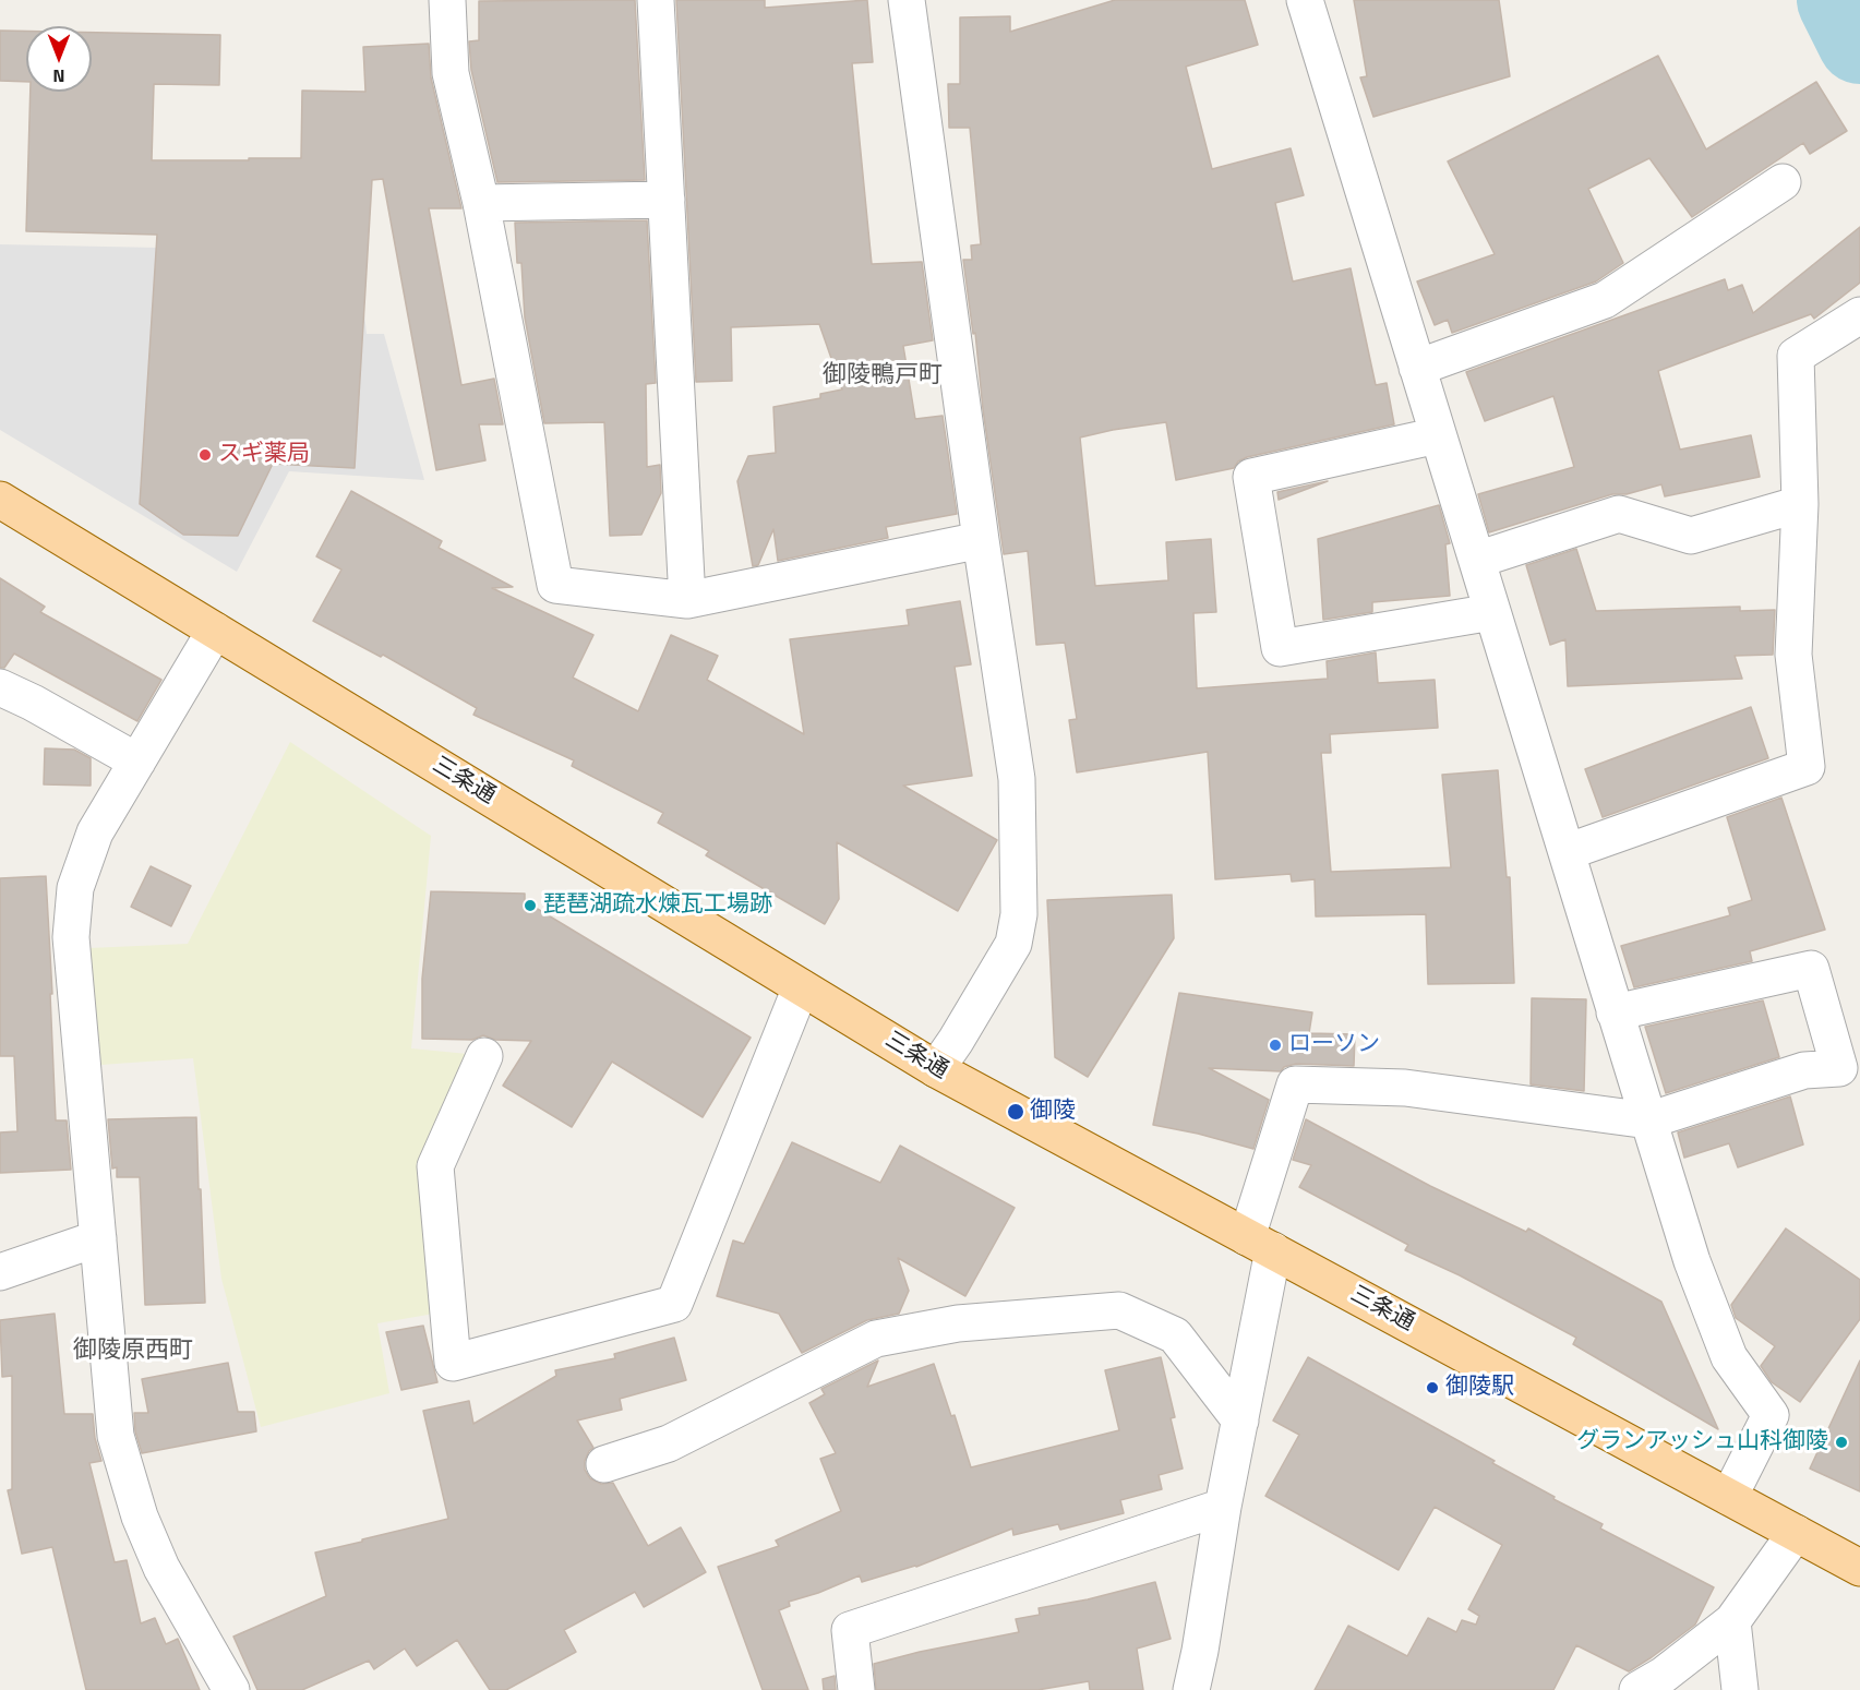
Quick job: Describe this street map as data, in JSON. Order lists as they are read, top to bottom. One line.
{"streets":{"main road":["三条通"]},"districts":["御陵鴨戸町","御陵原西町"],"places":["スギ薬局","琵琶湖疏水煉瓦工場跡","ローソン","御陵","御陵駅","グランアッシュ山科御陵"],"north":"bottom"}
